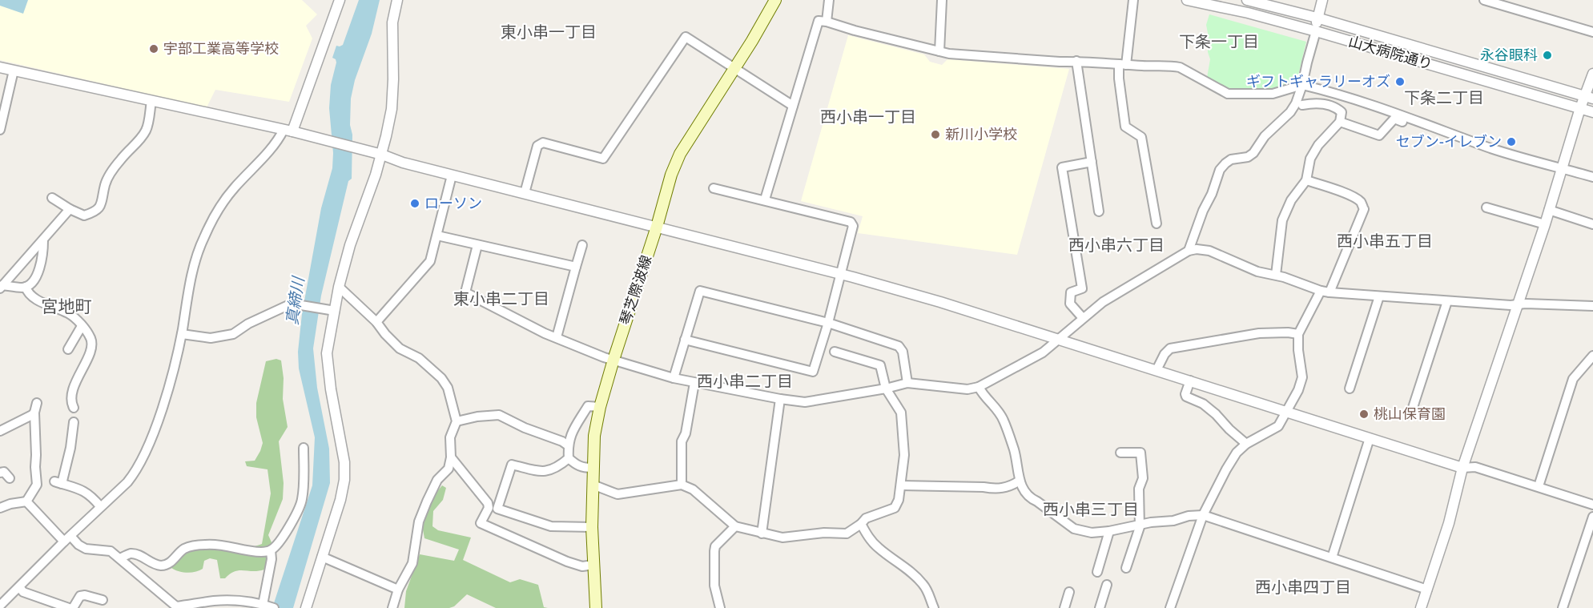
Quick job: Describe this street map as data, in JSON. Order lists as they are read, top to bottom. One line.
{"streets":{"main road":["琴芝際波線"],"street":["山大病院通り"]},"districts":["東小串一丁目","下条一丁目","下条二丁目","西小串一丁目","西小串五丁目","西小串六丁目","東小串二丁目","宮地町","西小串二丁目","西小串三丁目","西小串四丁目"],"water":["真締川"],"places":["宇部工業高等学校","永谷眼科","ギフトギャラリーオズ","新川小学校","セブン-イレブン","ローソン","桃山保育園"]}
